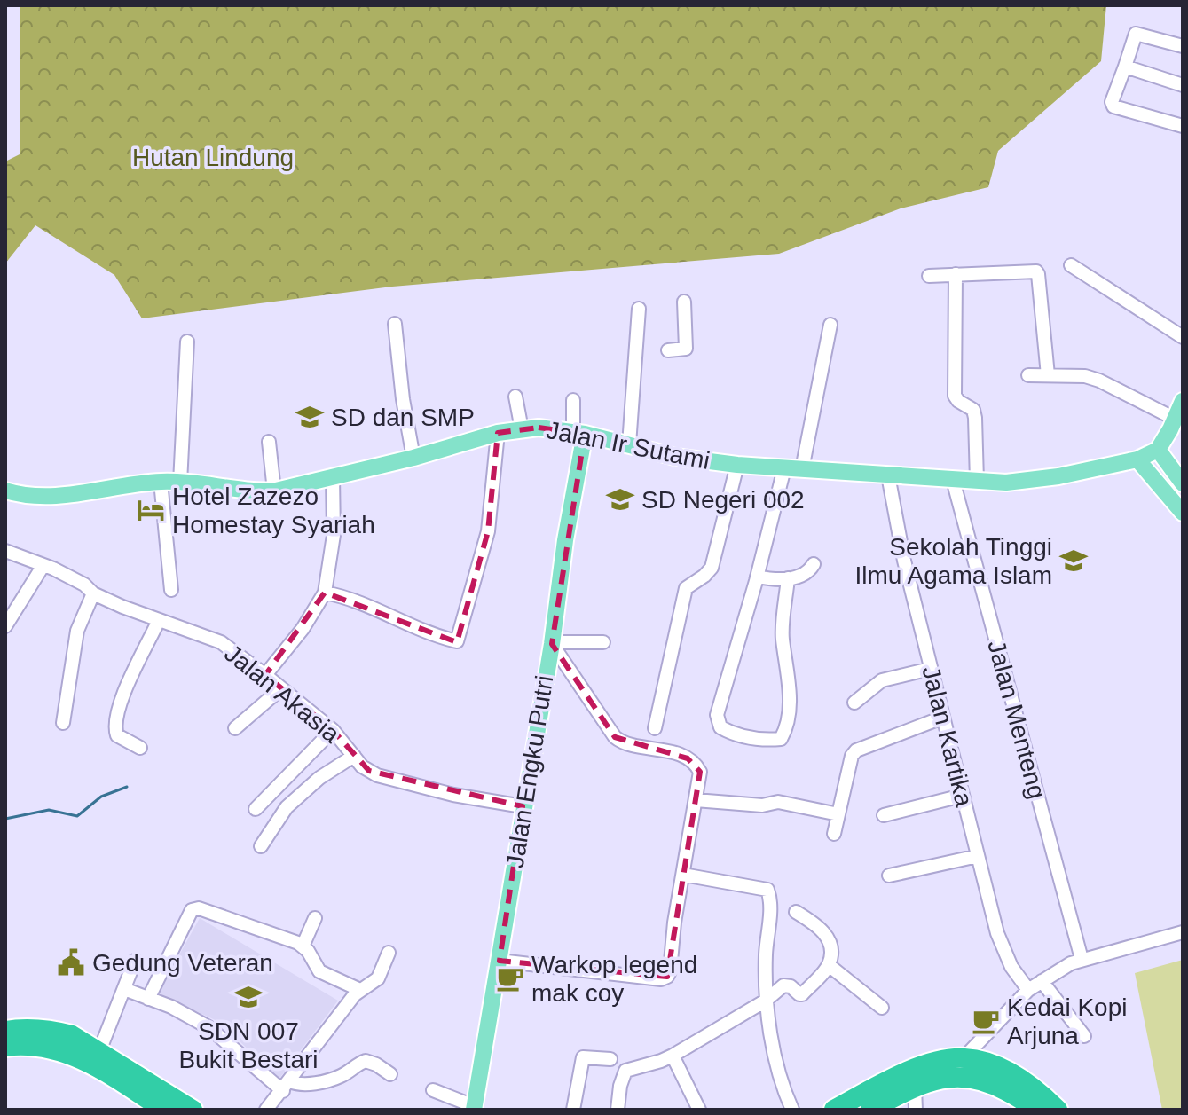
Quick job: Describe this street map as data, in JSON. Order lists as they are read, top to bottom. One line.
{"streets":{"main road":["Jalan Ir Sutami","Jalan Engku Putri"],"street":["Jalan Akasia","Jalan Menteng","Jalan Kartika"]},"crossings":[["Jalan Ir Sutami","Jalan Menteng"],["Jalan Ir Sutami","Jalan Kartika"],["Jalan Ir Sutami","Jalan Engku Putri"],["Jalan Akasia","Jalan Engku Putri"]],"parks":["Hutan Lindung"],"places":{"school or university":["SD dan SMP","SD Negeri 002","Sekolah Tinggi Ilmu Agama Islam","SDN 007 Bukit Bestari"],"hotel":["Hotel Zazezo Homestay Syariah"],"public building":["Gedung Veteran"],"cafe":["Warkop legend mak coy","Kedai Kopi Arjuna"]}}
